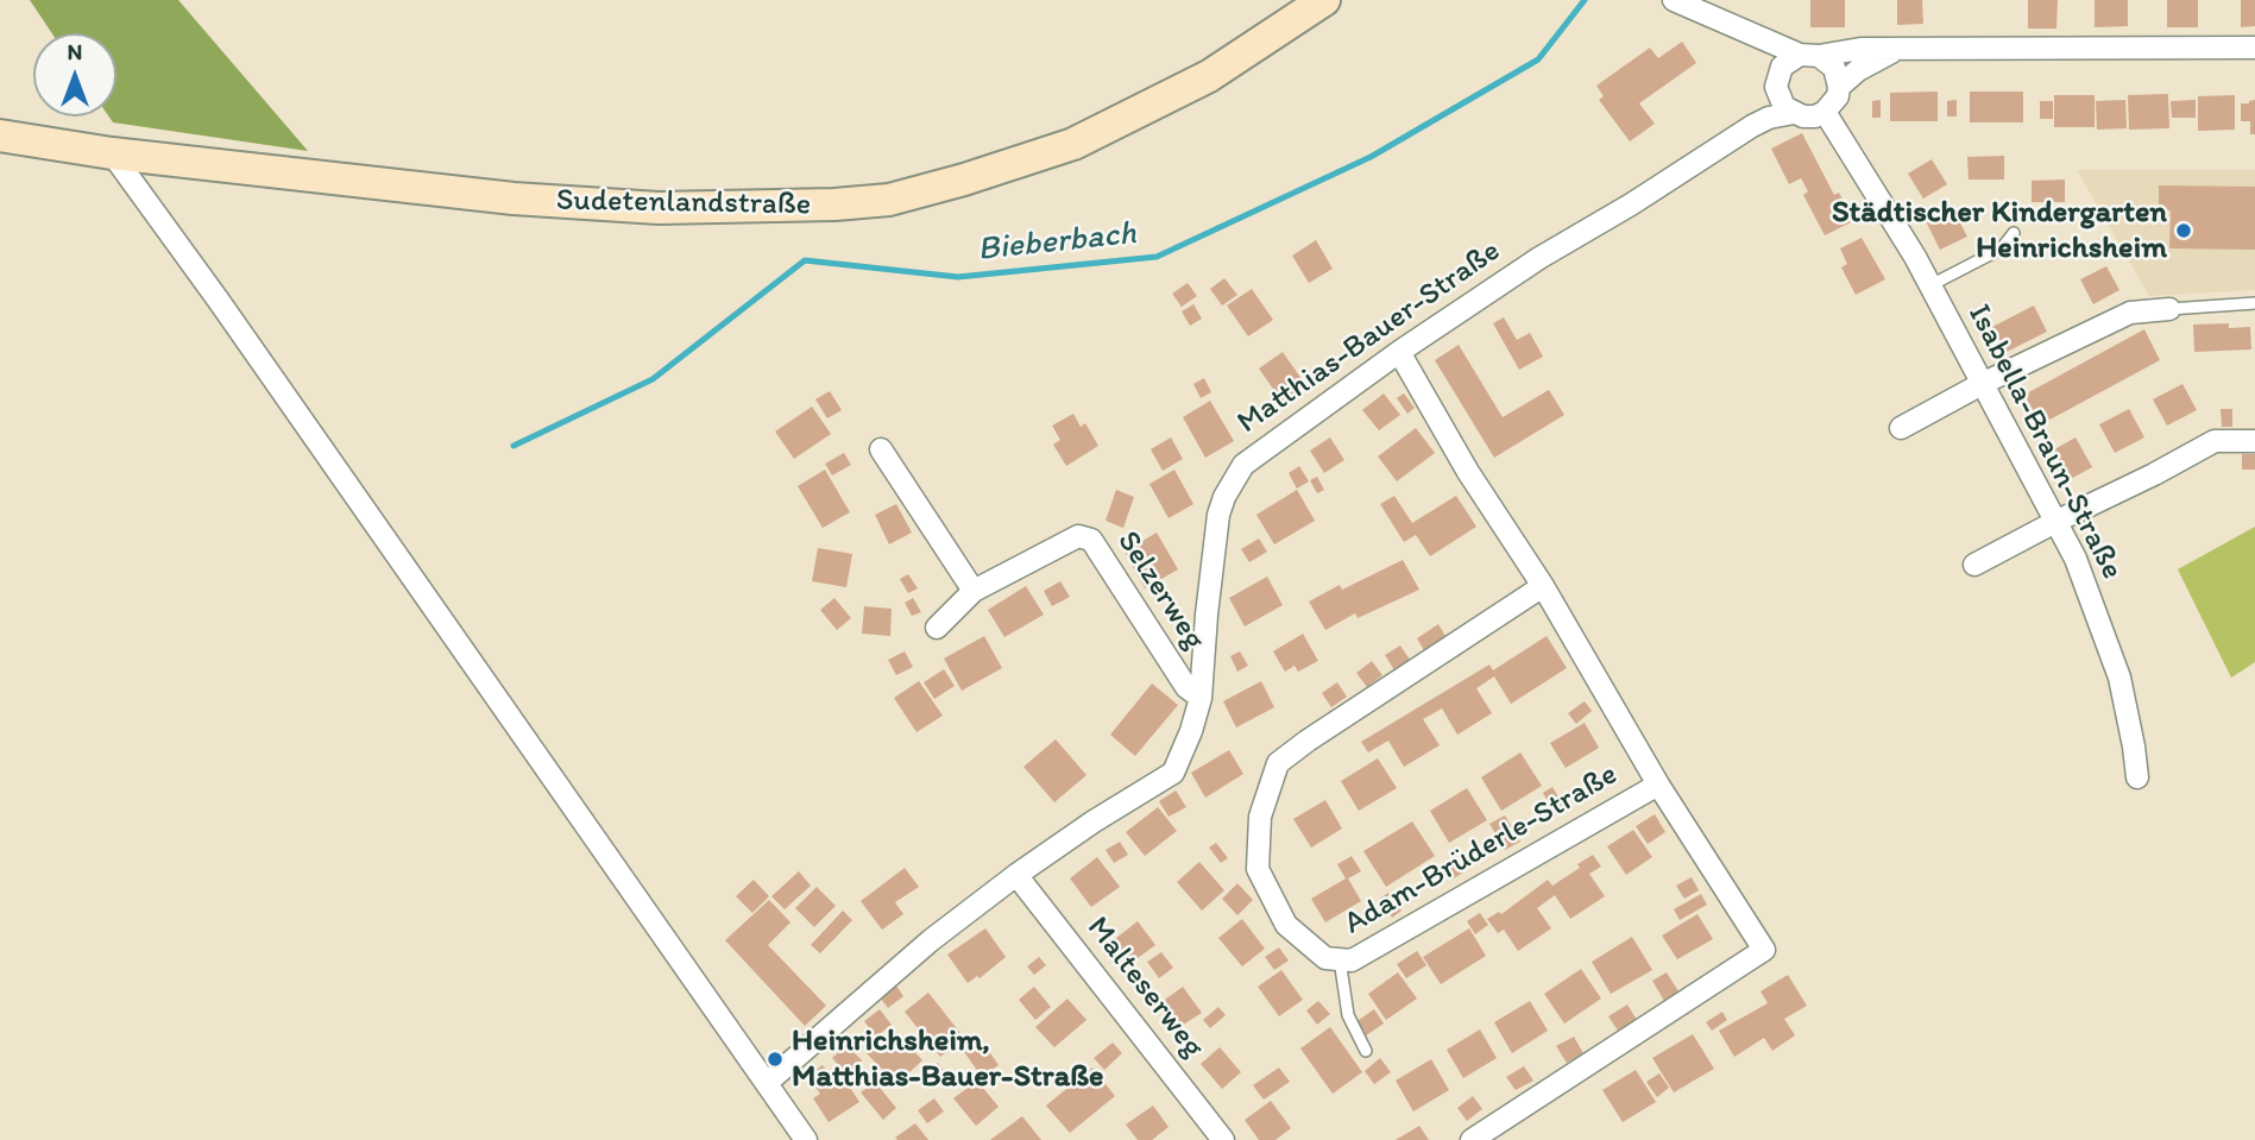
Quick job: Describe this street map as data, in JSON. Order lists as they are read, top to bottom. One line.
{"streets":{"street":["Sudetenlandstraße","Matthias-Bauer-Straße","Isabella-Braun-Straße","Selzerweg","Adam-Brüderle-Straße","Malteserweg"]},"crossings":[["Matthias-Bauer-Straße","Isabella-Braun-Straße"],["Matthias-Bauer-Straße","Selzerweg"],["Matthias-Bauer-Straße","Adam-Brüderle-Straße"],["Matthias-Bauer-Straße","Malteserweg"]],"water":["Bieberbach"],"places":["Städtischer Kindergarten Heinrichsheim","Heinrichsheim, Matthias-Bauer-Straße"],"north":"top"}
